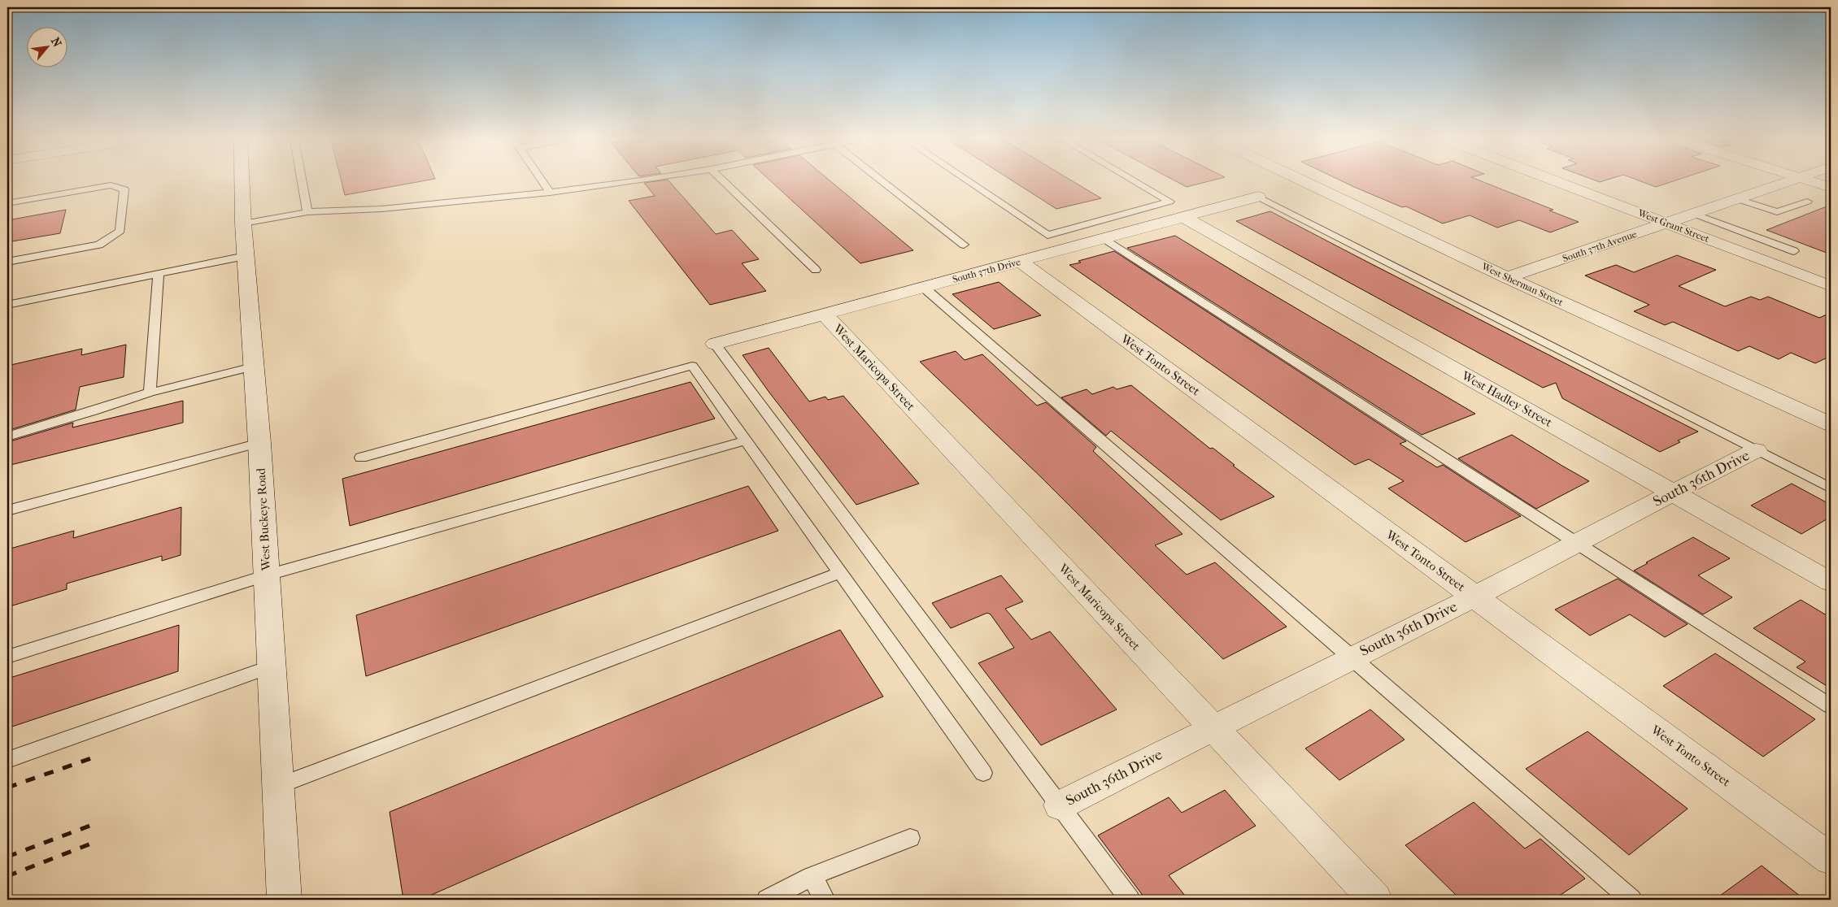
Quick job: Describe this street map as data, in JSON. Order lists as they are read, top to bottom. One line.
{"streets":{"street":["West Grant Street","South 37th Avenue","South 37th Drive","West Sherman Street","West Tonto Street","West Maricopa Street","West Hadley Street","South 36th Drive","West Buckeye Road"]},"crossings":[["West Grant Street","South 37th Avenue"],["South 37th Avenue","West Sherman Street"],["South 37th Drive","West Tonto Street"],["South 37th Drive","West Maricopa Street"],["South 37th Drive","West Hadley Street"],["West Tonto Street","South 36th Drive"],["West Maricopa Street","South 36th Drive"],["West Hadley Street","South 36th Drive"]],"north":"top right"}
